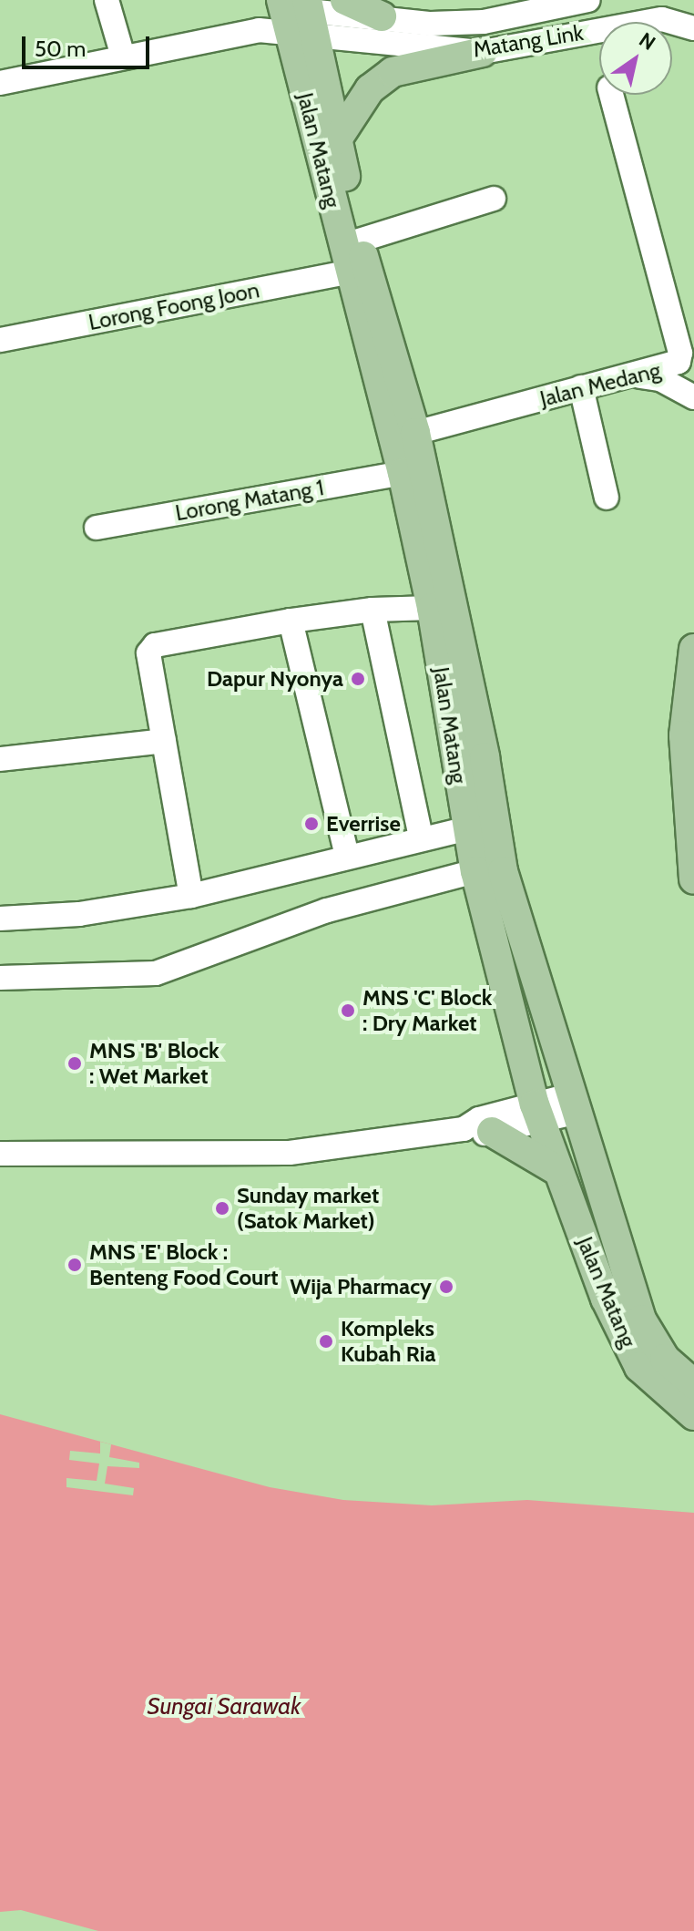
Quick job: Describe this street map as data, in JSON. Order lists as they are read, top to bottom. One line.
{"streets":{"main road":["Jalan Matang"],"street":["Matang Link","Lorong Foong Joon","Jalan Medang","Lorong Matang 1"]},"crossings":[["Matang Link","Jalan Matang"],["Jalan Matang","Lorong Foong Joon"],["Jalan Matang","Jalan Medang"],["Jalan Matang","Lorong Matang 1"]],"water":["Sungai Sarawak"],"places":["Dapur Nyonya","Everrise","MNS 'C' Block : Dry Market","MNS 'B' Block : Wet Market","Sunday market (Satok Market)","MNS 'E' Block : Benteng Food Court","Wija Pharmacy","Kompleks Kubah Ria"],"scale_bar":"50 m","north":"top right"}
